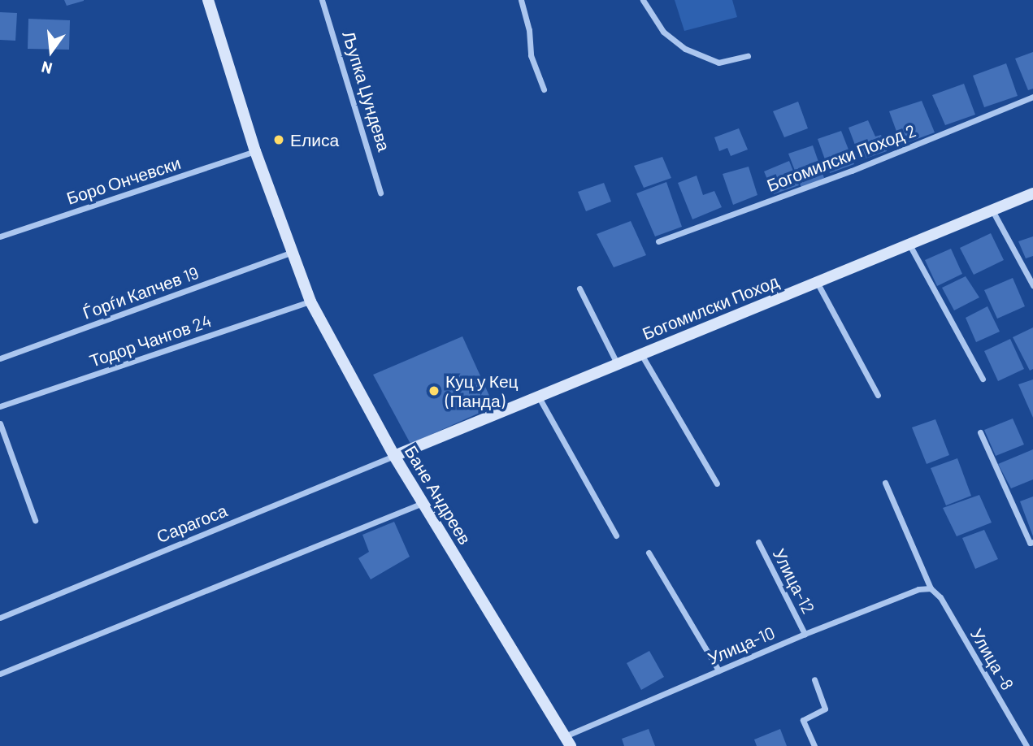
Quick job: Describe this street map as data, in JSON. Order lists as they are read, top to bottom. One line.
{"streets":{"street":["Љупка Џундева","Богомилски Поход 2","Боро Ончевски","Ѓорѓи Капчев 19","Богомилски Поход","Тодор Чангов 24","Бане Андреев","Сарагоса","Улица-12","Улица-10","Улица -8"]},"crossings":[["Ѓорѓи Капчев 19","Бане Андреев"],["Богомилски Поход","Бане Андреев"],["Богомилски Поход","Сарагоса"],["Тодор Чангов 24","Бане Андреев"],["Бане Андреев","Сарагоса"],["Бане Андреев","Улица-10"],["Улица-12","Улица-10"],["Улица-10","Улица -8"]],"places":["Елиса","Куц у Кец (Панда)"],"north":"bottom"}
